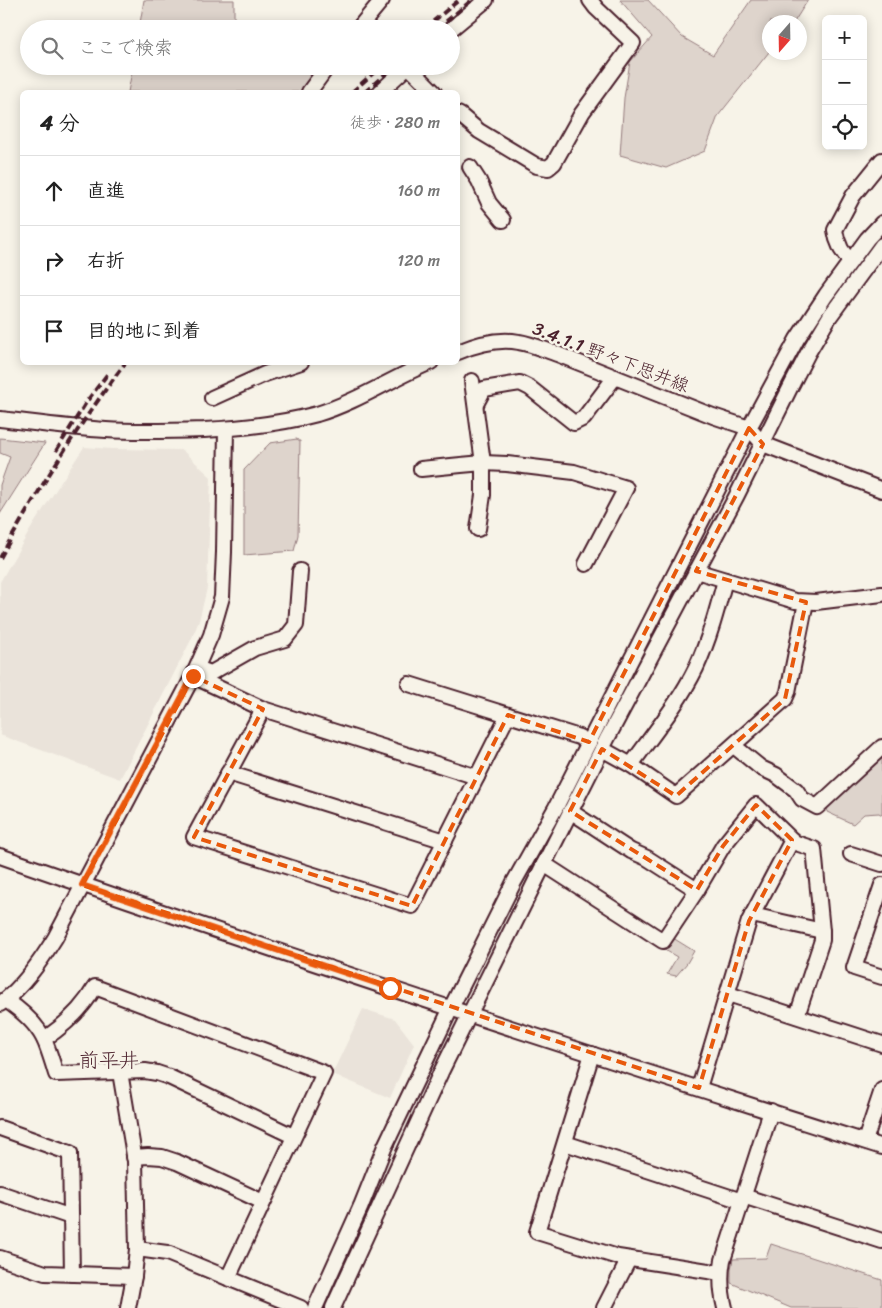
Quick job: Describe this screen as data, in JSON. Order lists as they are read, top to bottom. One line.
{"streets":{"street":["3.4.1.1 野々下思井線"]},"districts":["前平井"],"north":"bottom","page":{"map_buttons":["+","−"],"search":"ここで検索","heading":["4 分","徒歩 · 280 m"],"list":[["直進","160 m"],["右折","120 m"],"目的地に到着"]}}
